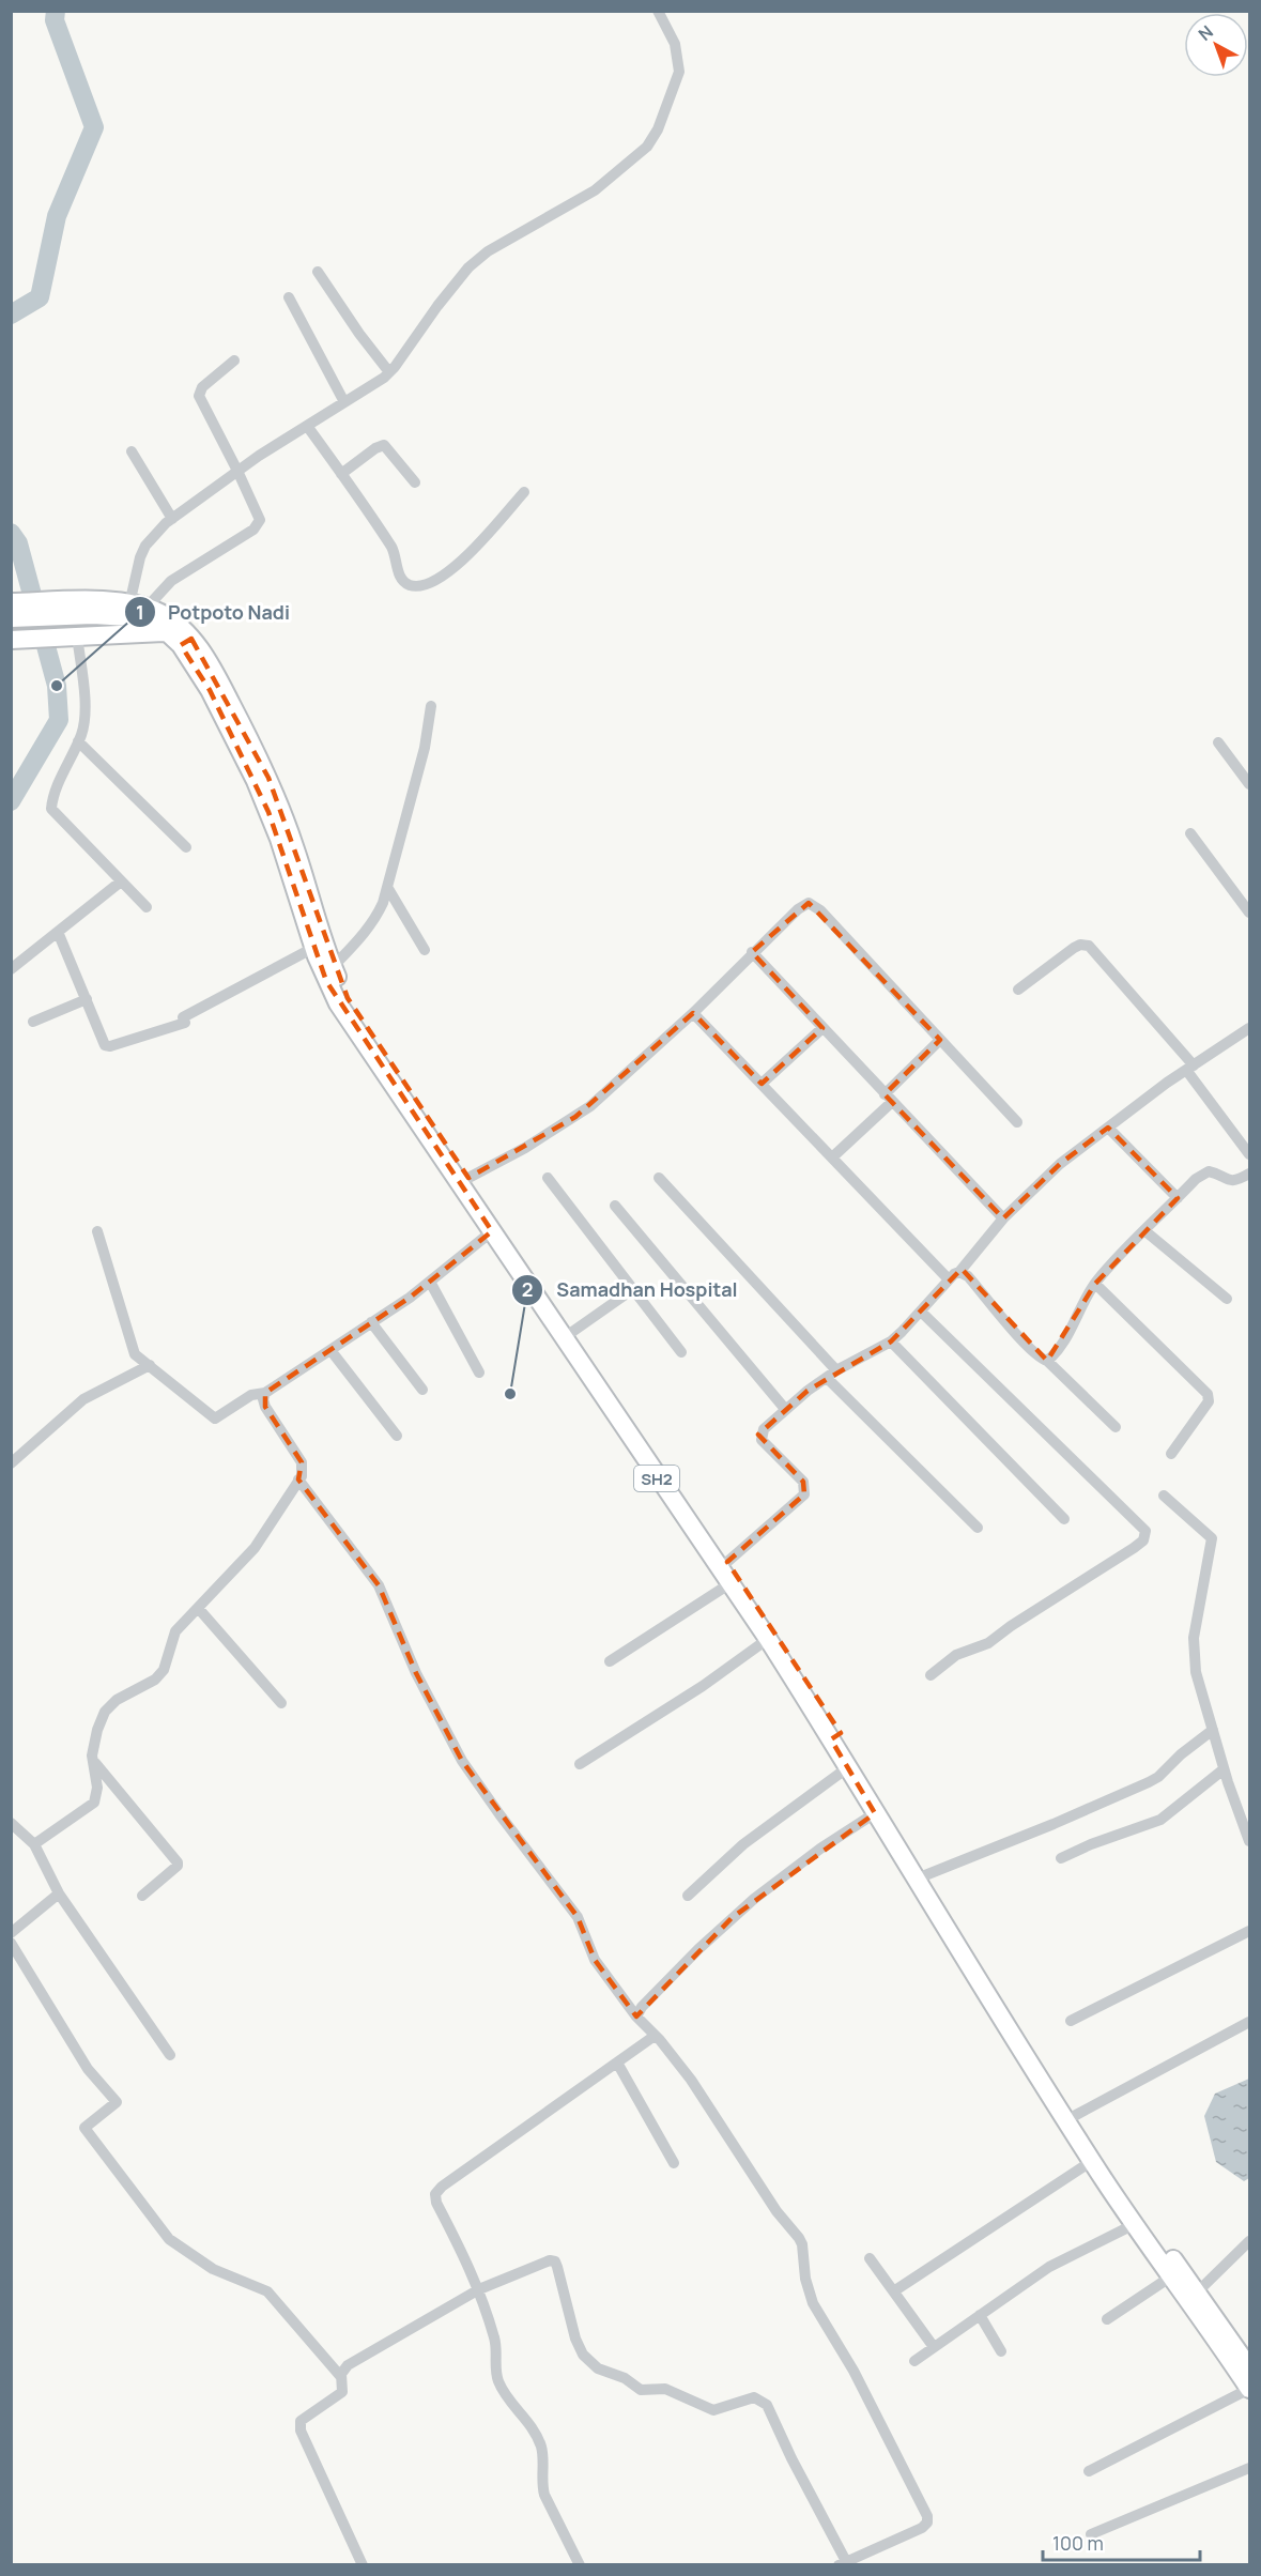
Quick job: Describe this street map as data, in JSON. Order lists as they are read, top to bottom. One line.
{"streets":{"main road":["SH2"]},"places":["Potpoto Nadi","Samadhan Hospital"],"scale_bar":"100 m","north":"top left"}
